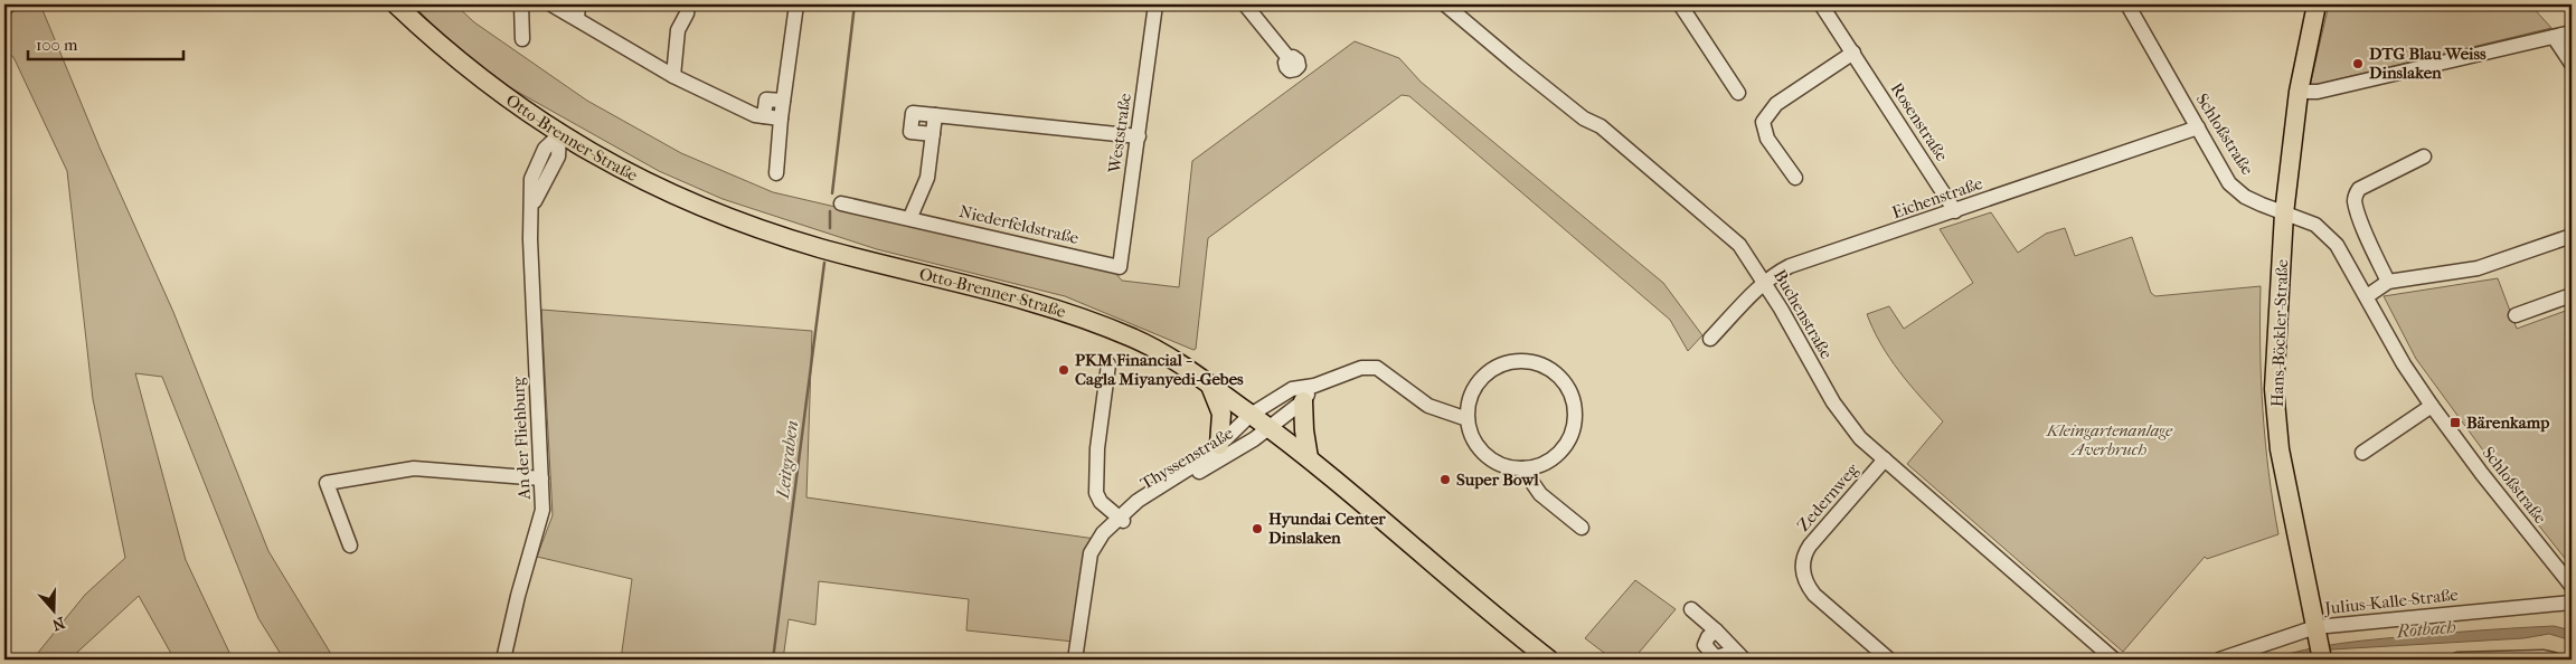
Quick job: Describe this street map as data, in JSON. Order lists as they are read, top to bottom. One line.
{"streets":{"main road":["Otto-Brenner-Straße","Hans-Böckler-Straße"],"street":["Rosenstraße","Weststraße","Schloßstraße","Eichenstraße","Niederfeldstraße","Buchenstraße","An der Fliehburg","Thyssenstraße","Zedernweg","Julius-Kalle-Straße"]},"crossings":[["Rosenstraße","Eichenstraße"],["Weststraße","Niederfeldstraße"],["Schloßstraße","Eichenstraße"],["Schloßstraße","Hans-Böckler-Straße"],["Otto-Brenner-Straße","An der Fliehburg"],["Otto-Brenner-Straße","Thyssenstraße"],["Eichenstraße","Buchenstraße"],["Buchenstraße","Zedernweg"],["Hans-Böckler-Straße","Julius-Kalle-Straße"]],"water":["Leitgraben","Rotbach"],"parks":["Kleingartenanlage Averbruch"],"places":{"other":["DTG Blau Weiss Dinslaken","PKM Financial - Cagla Miyanyedi-Gebes","Super Bowl","Hyundai Center Dinslaken"],"transit":["Bärenkamp"]},"scale_bar":"100 m","north":"bottom"}
